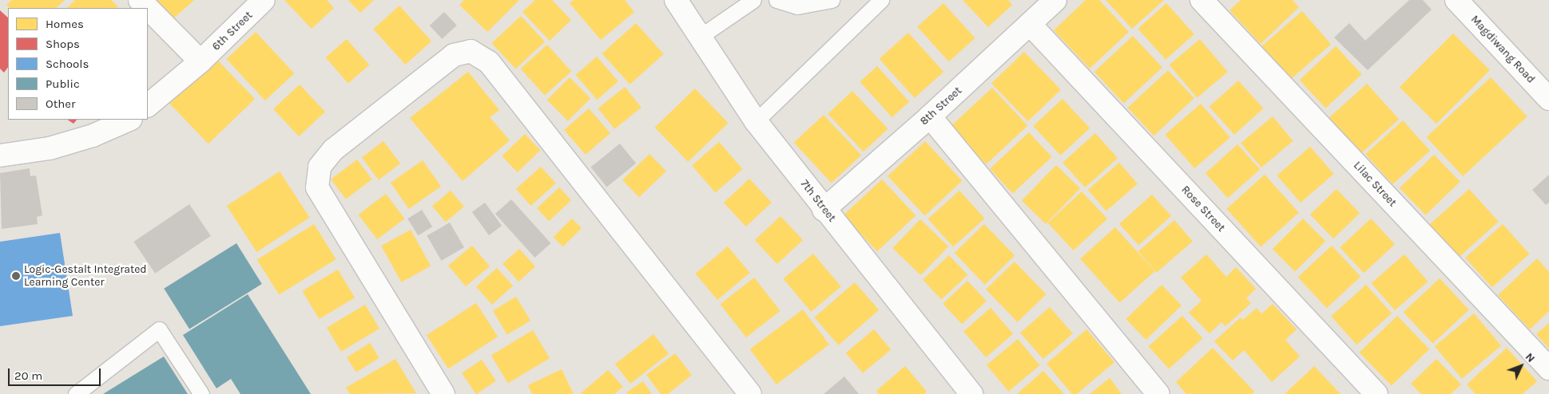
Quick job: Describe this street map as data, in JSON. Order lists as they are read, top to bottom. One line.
{"streets":{"street":["6th Street","Magdiwang Road","8th Street","Lilac Street","7th Street","Rose Street"]},"crossings":[["8th Street","7th Street"],["8th Street","Rose Street"]],"places":["Logic-Gestalt Integrated Learning Center"],"legend":["Homes","Shops","Schools","Public","Other"],"scale_bar":"20 m","north":"top right"}
